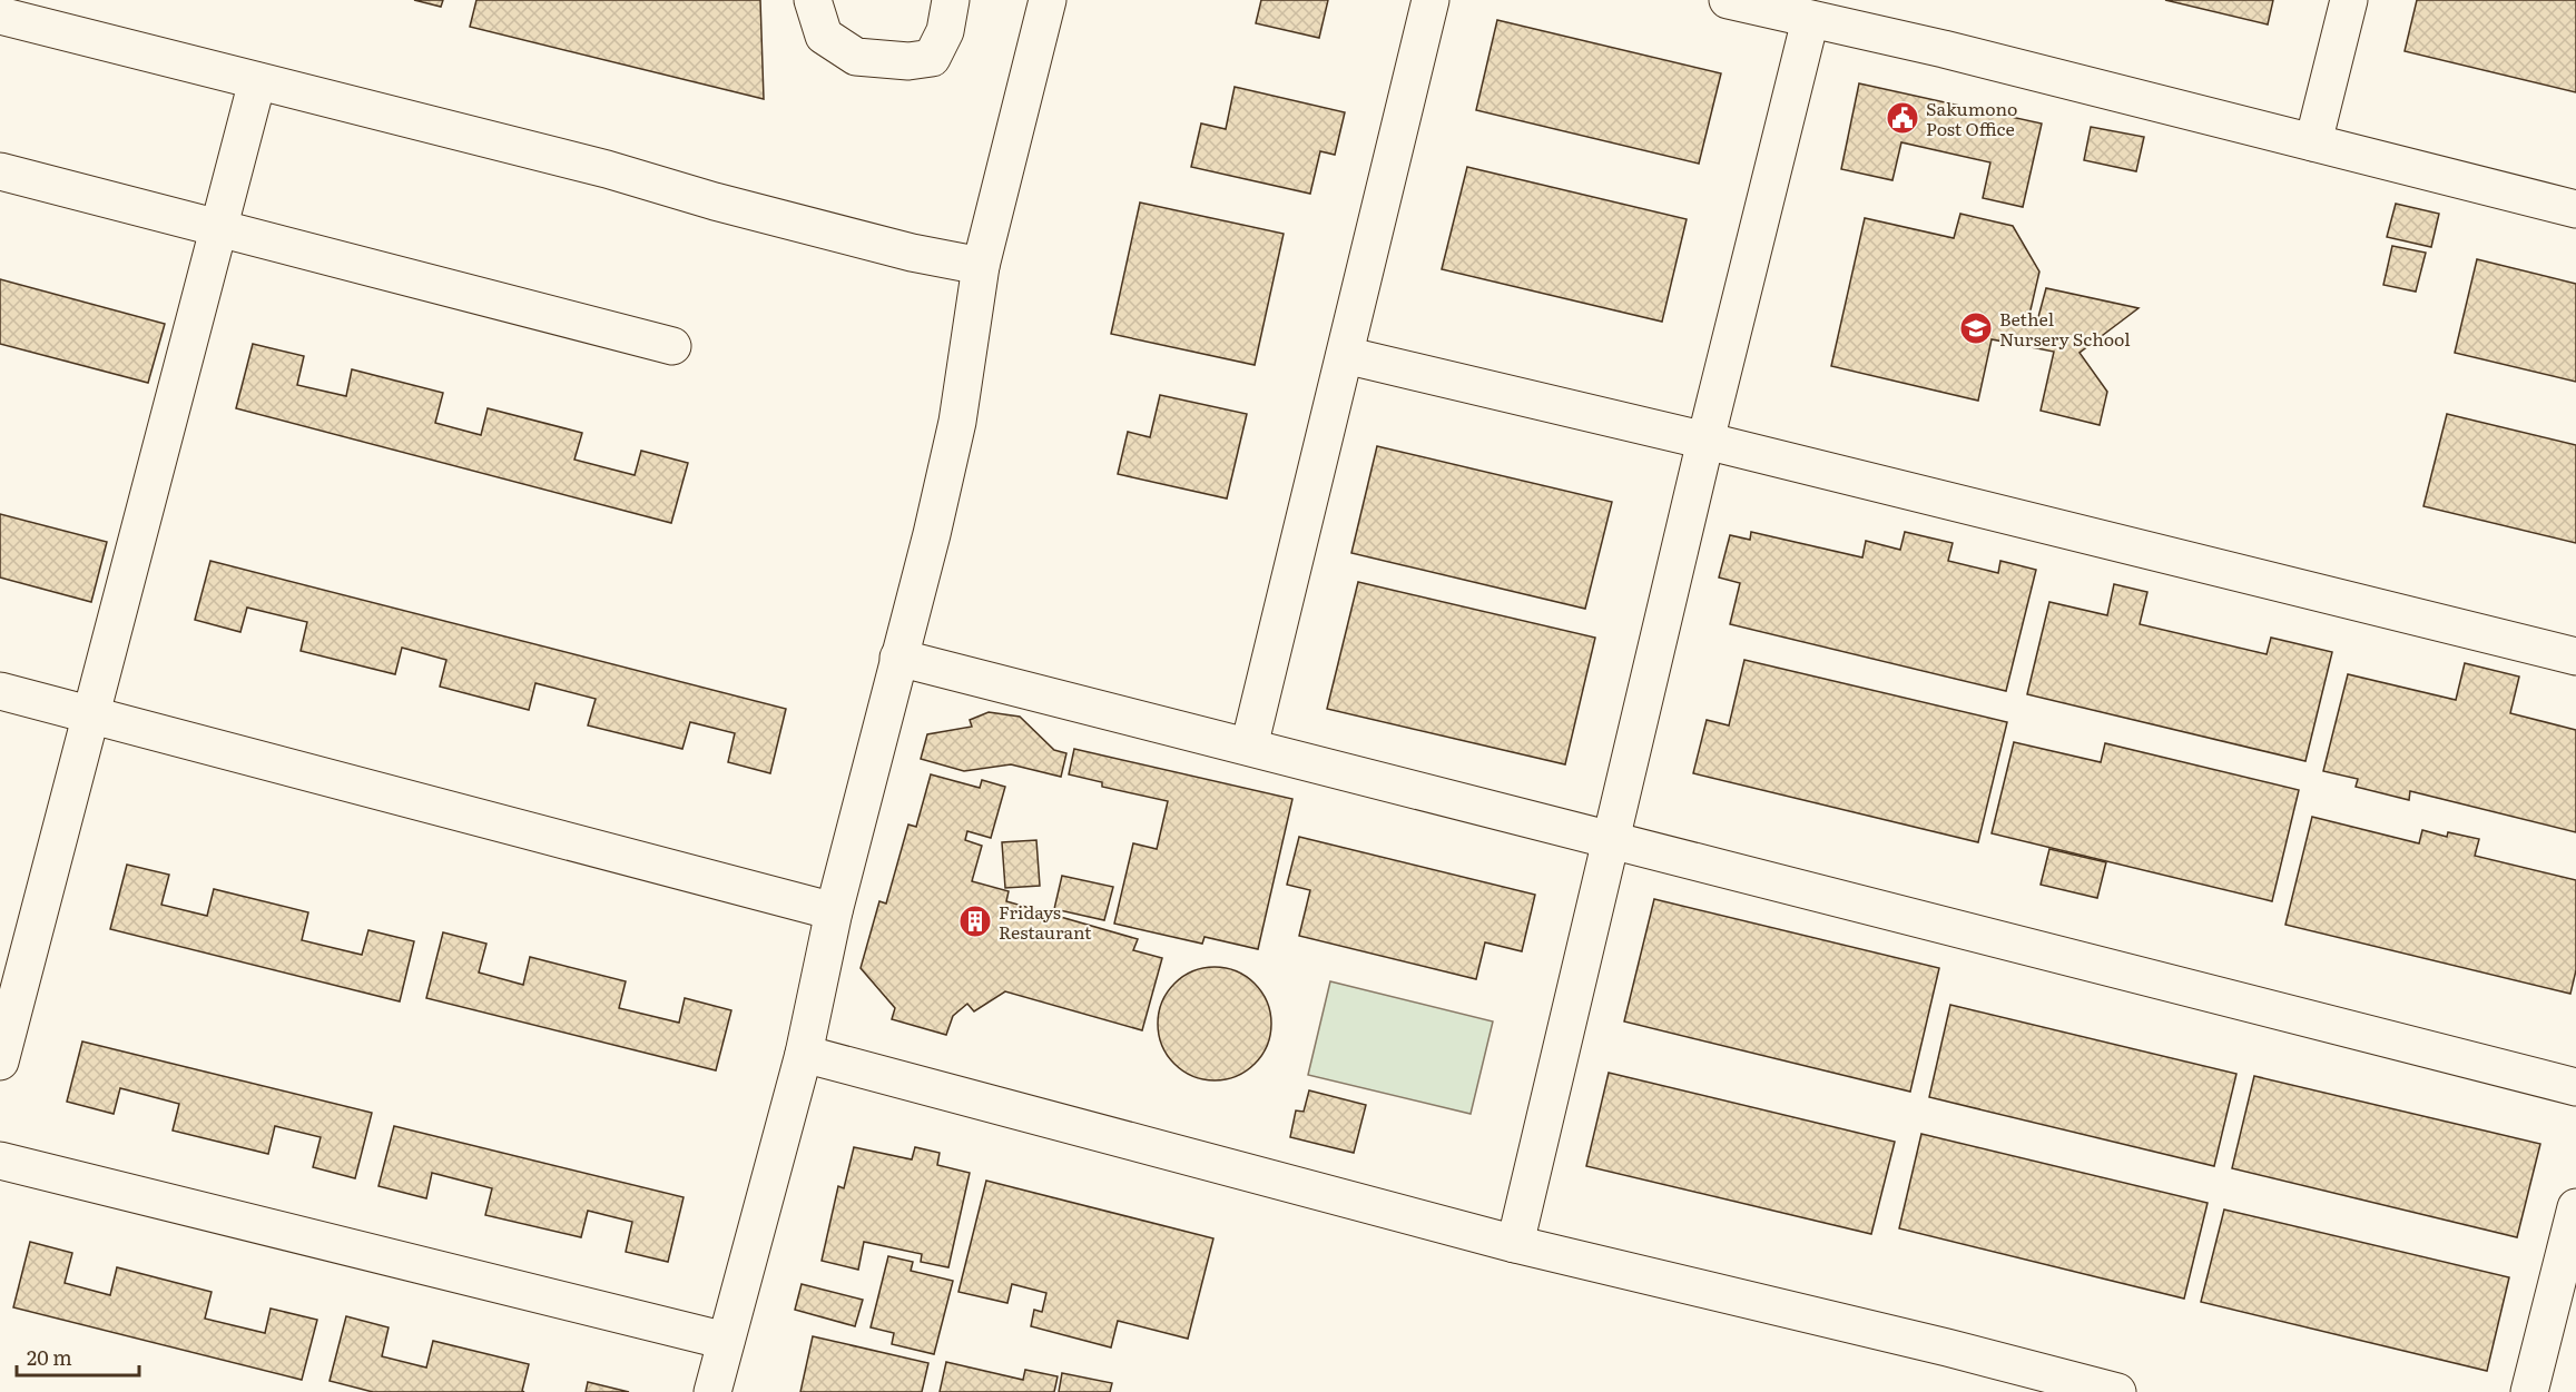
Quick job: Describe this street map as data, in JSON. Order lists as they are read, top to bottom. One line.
{"places":{"public building":["Sakumono Post Office"],"school or university":["Bethel Nursery School"],"building":["Fridays Restaurant"]},"scale_bar":"20 m"}
